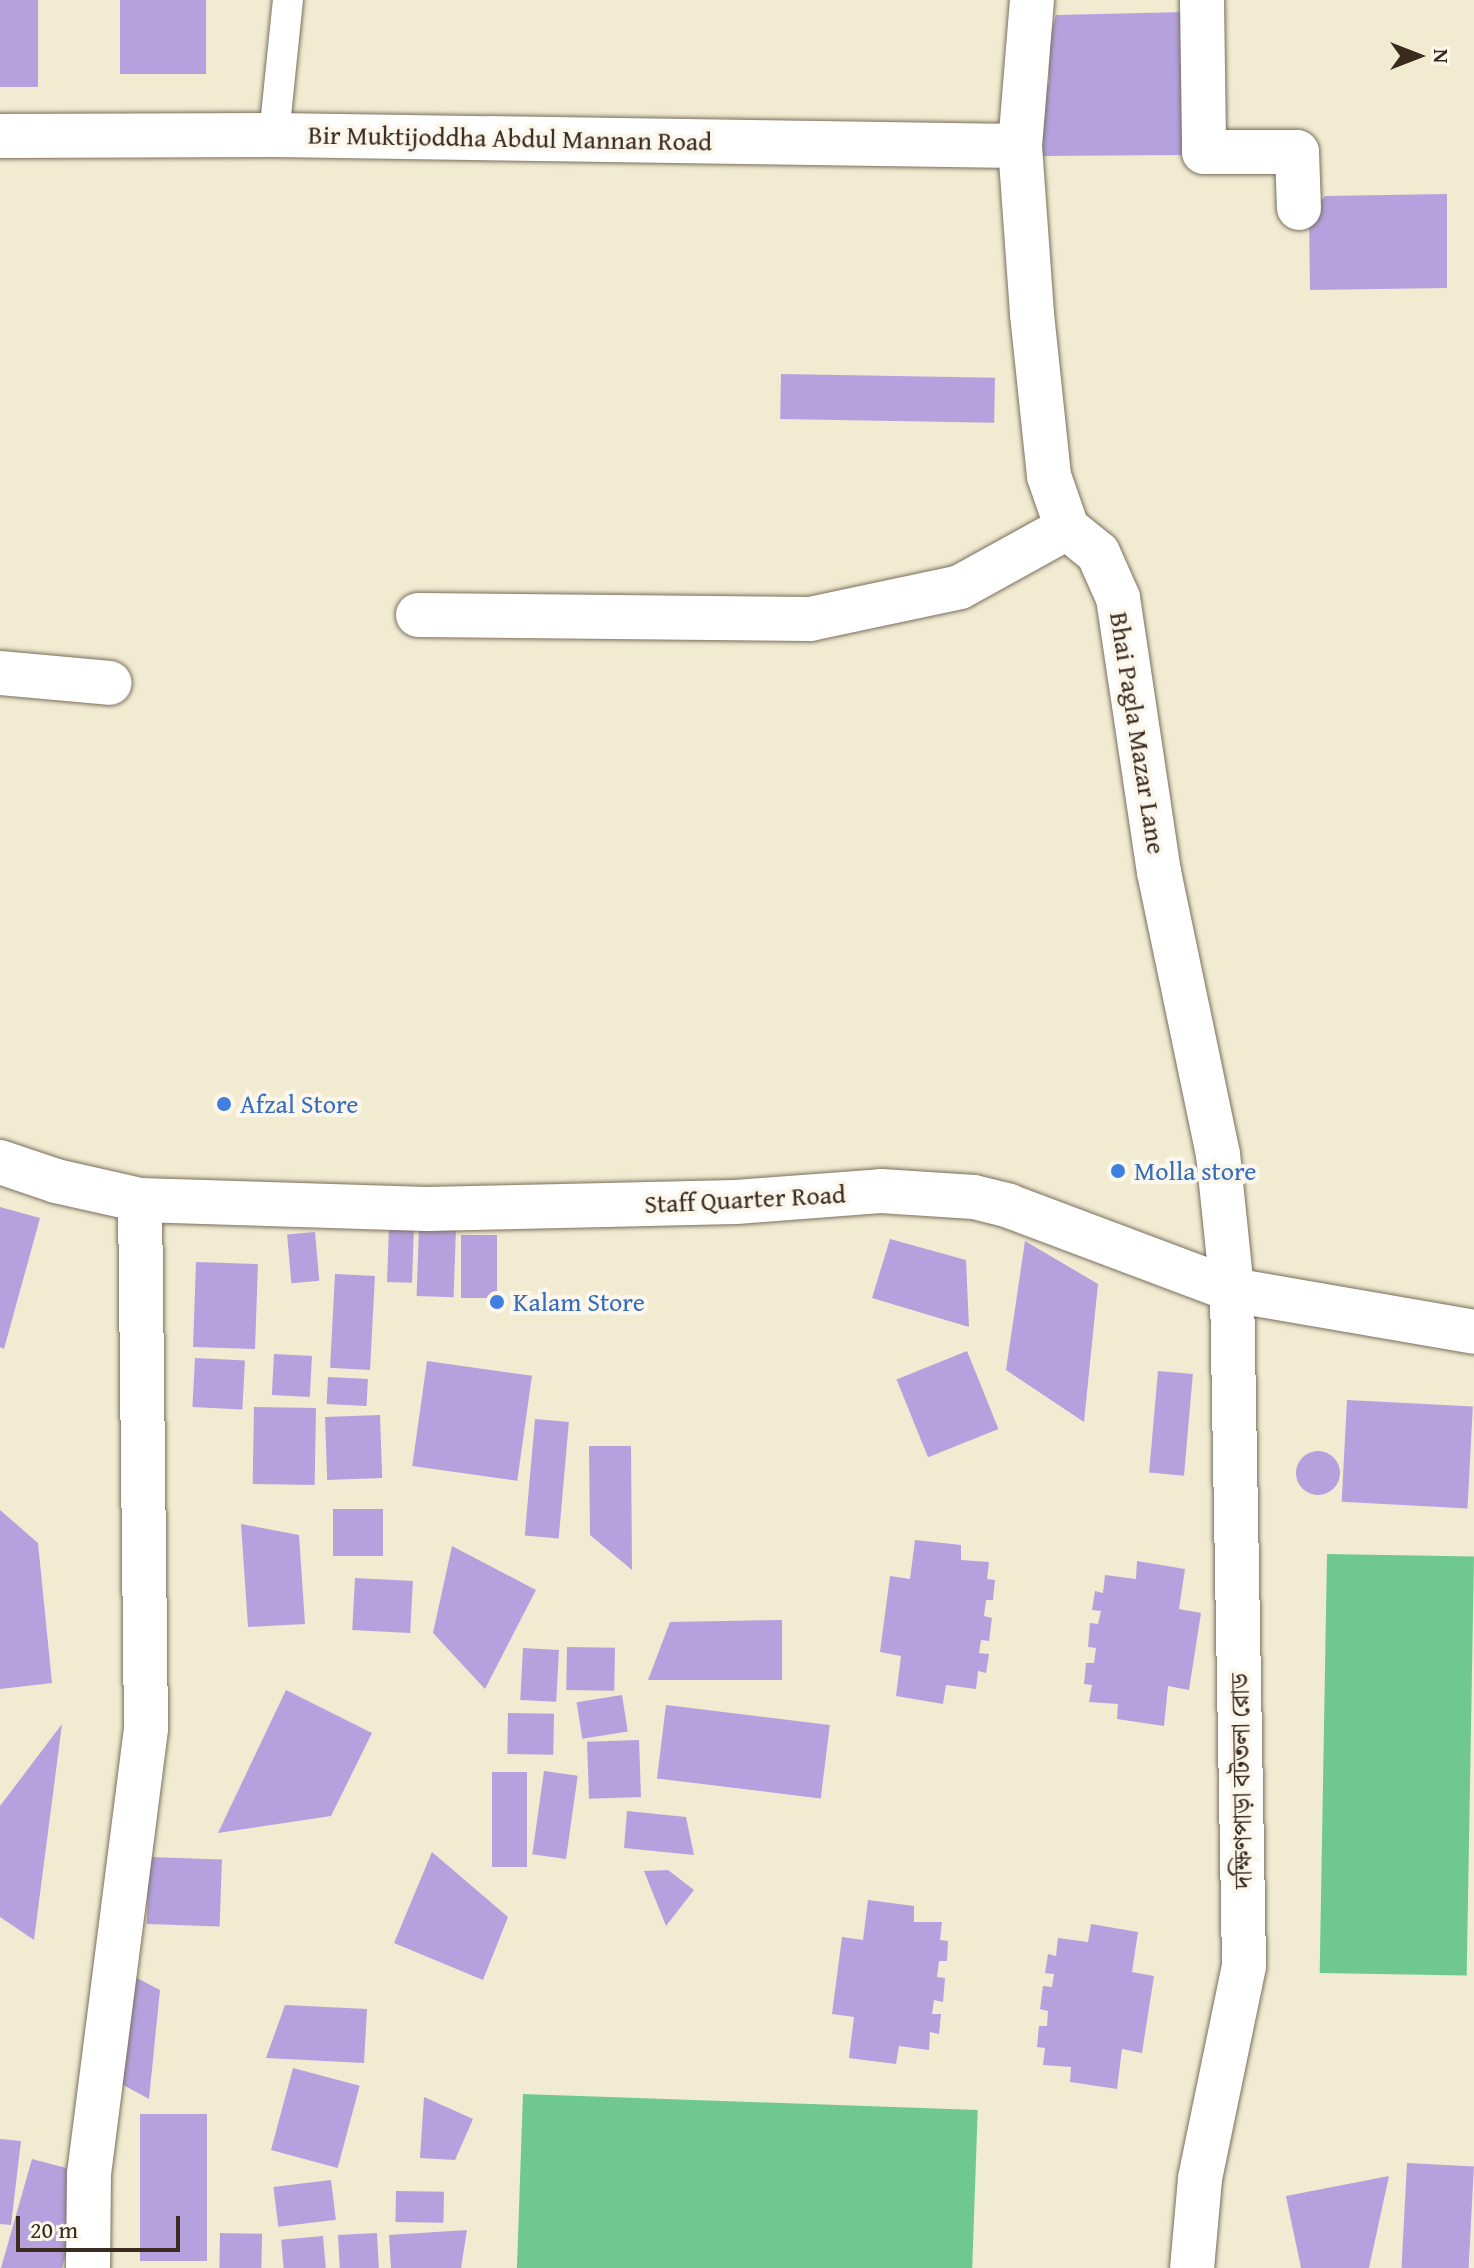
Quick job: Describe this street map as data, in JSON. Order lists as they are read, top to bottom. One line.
{"streets":{"street":["Bir Muktijoddha Abdul Mannan Road","Bhai Pagla Mazar Lane","Staff Quarter Road","দক্ষিণপাড়া বটতলা রোড"]},"crossings":[["Bhai Pagla Mazar Lane","Staff Quarter Road"],["Bhai Pagla Mazar Lane","দক্ষিণপাড়া বটতলা রোড"],["Staff Quarter Road","দক্ষিণপাড়া বটতলা রোড"]],"places":["Afzal Store","Molla store","Kalam Store"],"scale_bar":"20 m","north":"right"}
